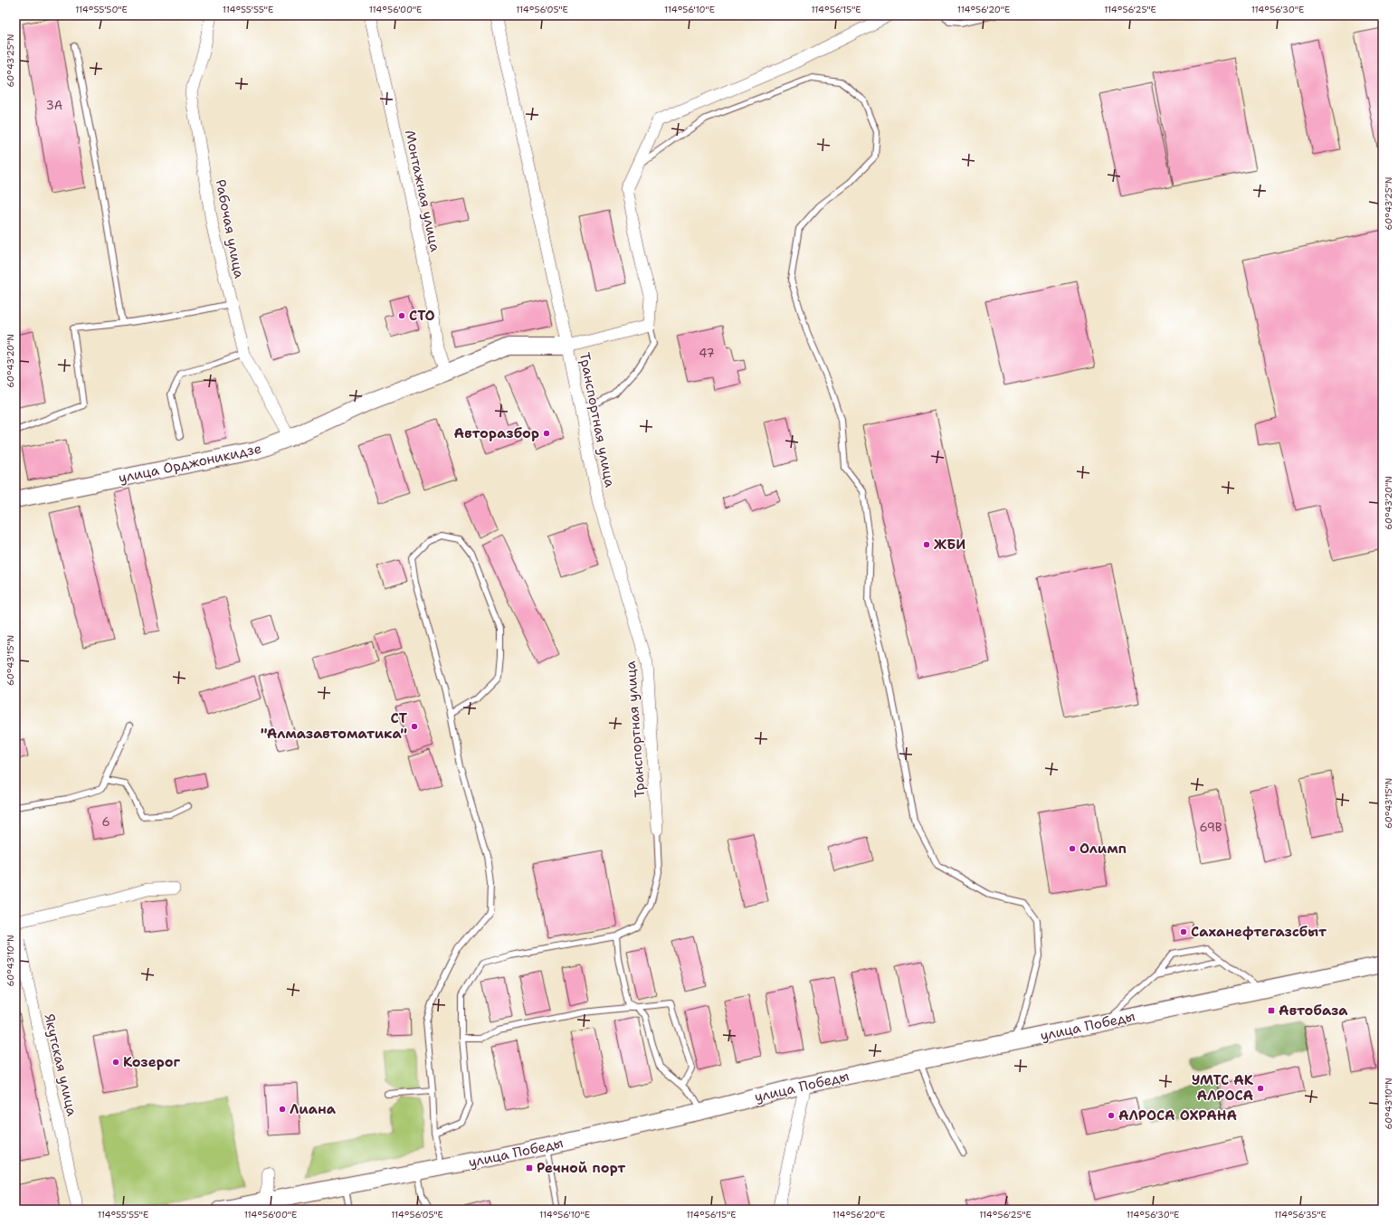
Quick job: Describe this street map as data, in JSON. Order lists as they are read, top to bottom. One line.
{"streets":{"main road":["улица Орджоникидзе","улица Победы"],"street":["Монтажная улица","Рабочая улица","Транспортная улица","Якутская улица"]},"crossings":[["Монтажная улица","улица Орджоникидзе"],["Рабочая улица","улица Орджоникидзе"],["Транспортная улица","улица Орджоникидзе"]],"places":{"other":["СТО","Авторазбор","ЖБИ","СТ \"Алмазавтоматика\"","Олимп","Саханефтегазсбыт","Козерог","УМТС АК АЛРОСА","Лиана","АЛРОСА ОХРАНА"],"transit":["Автобаза","Речной порт"]},"house_numbers":["3А","47","6","69В"],"coordinates":["114°55'50\"E","114°55'55\"E","114°56'00\"E","114°56'05\"E","114°56'10\"E","114°56'15\"E","114°56'20\"E","114°56'25\"E","114°56'30\"E","60°43'25\"N","60°43'20\"N","60°43'15\"N","60°43'10\"N","114°56'35\"E"]}
